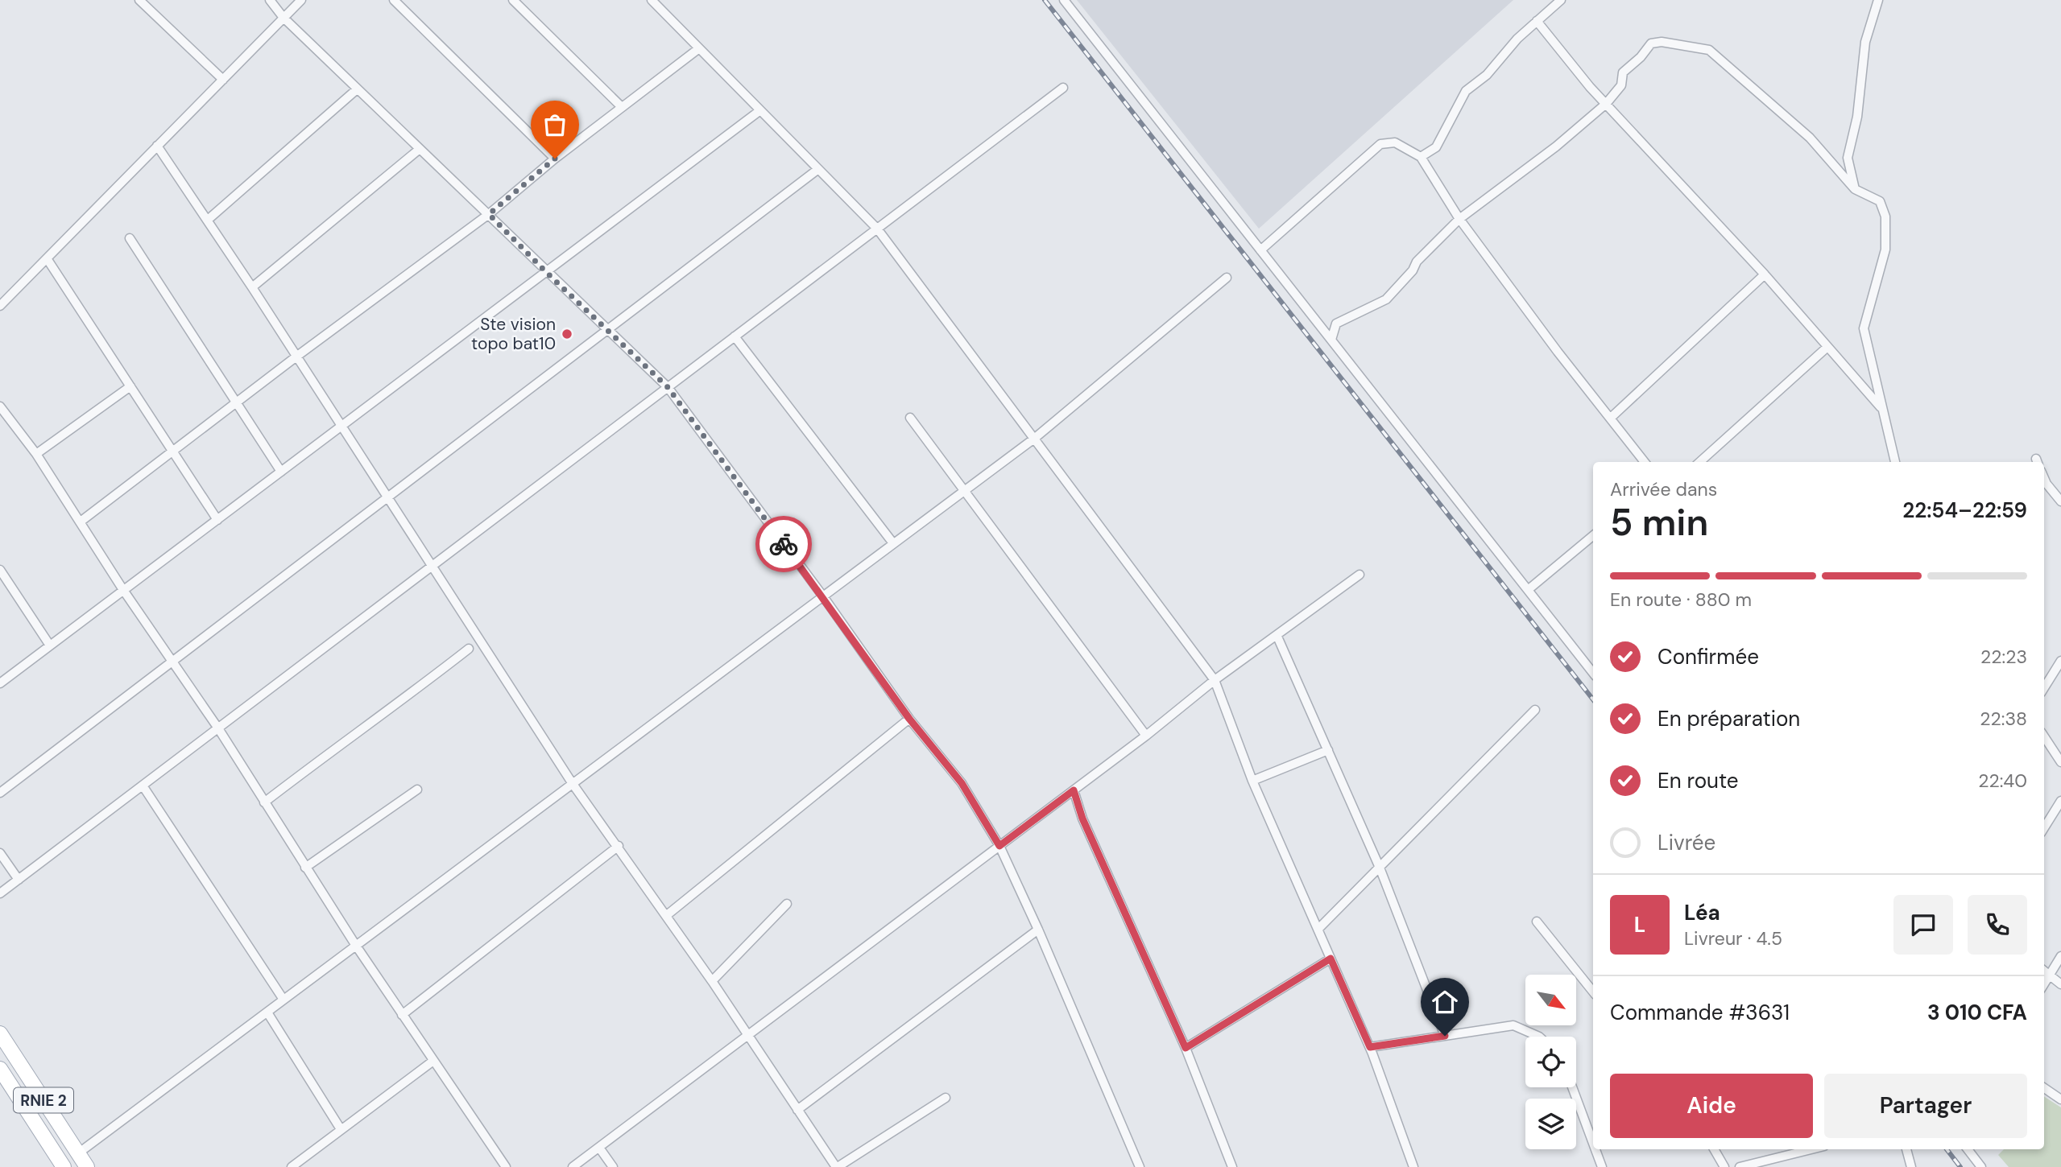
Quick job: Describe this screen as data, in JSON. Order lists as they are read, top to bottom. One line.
{"streets":{"main road":["RNIE 2"]},"places":["Ste vision topo bat10"],"north":"bottom right","page":{"heading":["5 min","Arrivée dans","22:54–22:59"],"panel":["Léa","Livreur · 4.5","Commande #3631","3 010 CFA"],"bar":"En route · 880 m","list":[["Confirmée","22:23"],["En préparation","22:38"],["En route","22:40"],"Livrée"],"round":"L","buttons":["Aide","Partager"]}}
